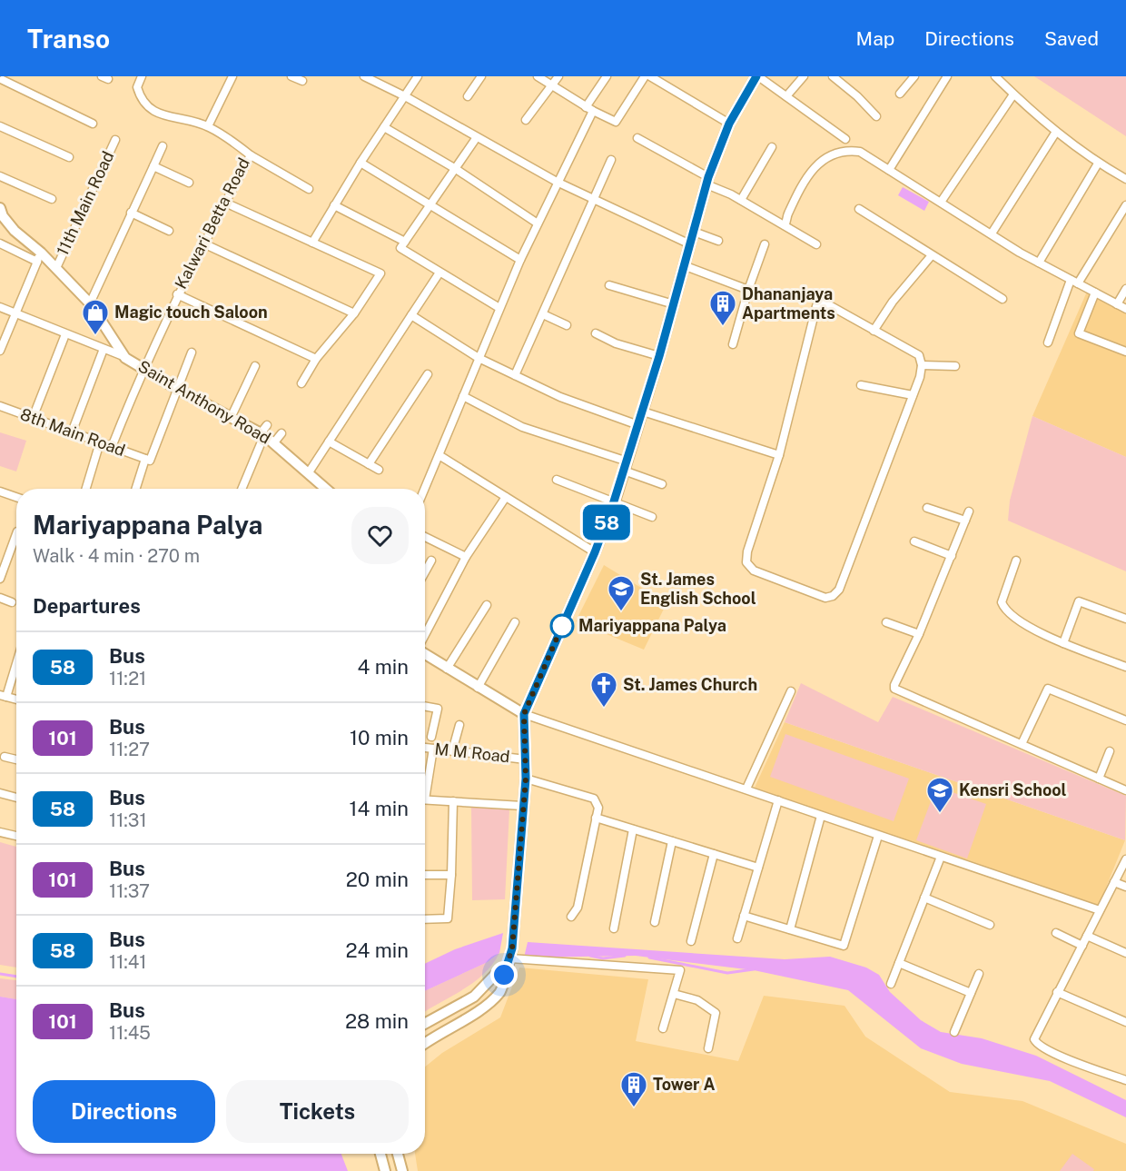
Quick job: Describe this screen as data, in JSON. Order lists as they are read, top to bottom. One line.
{"streets":{"street":["11th Main Road","Kalwari Betta Road","Saint Anthony Road","8th Main Road","M M Road"]},"crossings":[["11th Main Road","Saint Anthony Road"],["Kalwari Betta Road","Saint Anthony Road"],["Kalwari Betta Road","8th Main Road"]],"places":{"building":["Dhananjaya Apartments","Tower A"],"shop":["Magic touch Saloon"],"school or university":["St. James English School","Kensri School"],"other":["Mariyappana Palya"],"church":["St. James Church"]},"lines":["bus line 58"],"page":{"header":"Transo","nav":["Map","Directions","Saved"],"on_map":"58","heading":[["Mariyappana Palya","Walk · 4 min · 270 m"],"Departures"],"list":[{"mark":"58","name":"Bus","note":"11:21","value":"4 min"},{"mark":"101","name":"Bus","note":"11:27","value":"10 min"},{"mark":"58","name":"Bus","note":"11:31","value":"14 min"},{"mark":"101","name":"Bus","note":"11:37","value":"20 min"},{"mark":"58","name":"Bus","note":"11:41","value":"24 min"},{"mark":"101","name":"Bus","note":"11:45","value":"28 min"}],"buttons":["Directions","Tickets"]}}
